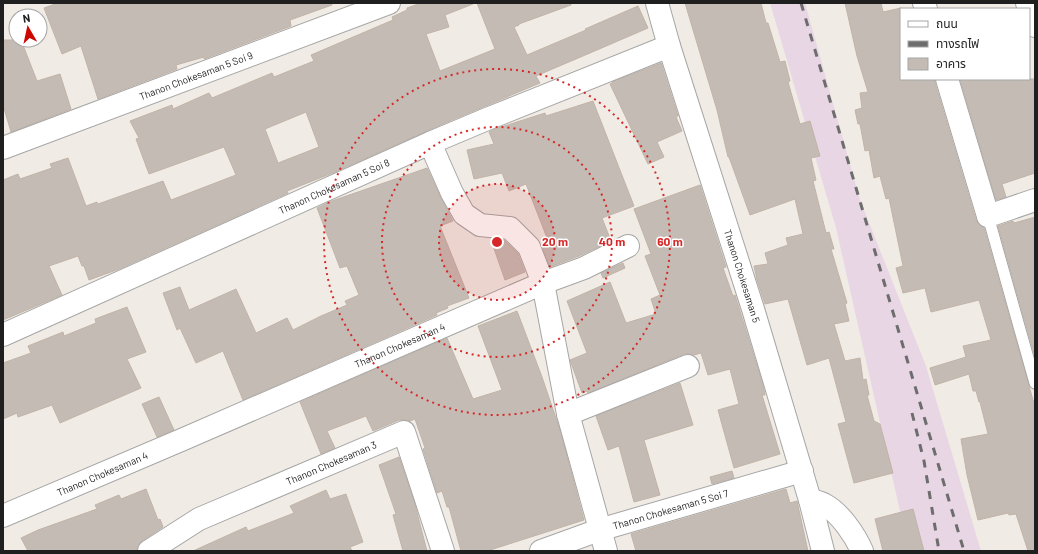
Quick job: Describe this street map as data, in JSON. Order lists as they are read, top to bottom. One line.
{"streets":{"street":["Thanon Chokesaman 5 Soi 9","Thanon Chokesaman 5 Soi 8","Thanon Chokesaman 5","Thanon Chokesaman 4","Thanon Chokesaman 3","Thanon Chokesaman 5 Soi 7"]},"crossings":[["Thanon Chokesaman 5 Soi 8","Thanon Chokesaman 5"],["Thanon Chokesaman 5","Thanon Chokesaman 5 Soi 7"]],"legend":["ถนน","ทางรถไฟ","อาคาร"],"north":"top","rings":["20 m","40 m","60 m"]}
